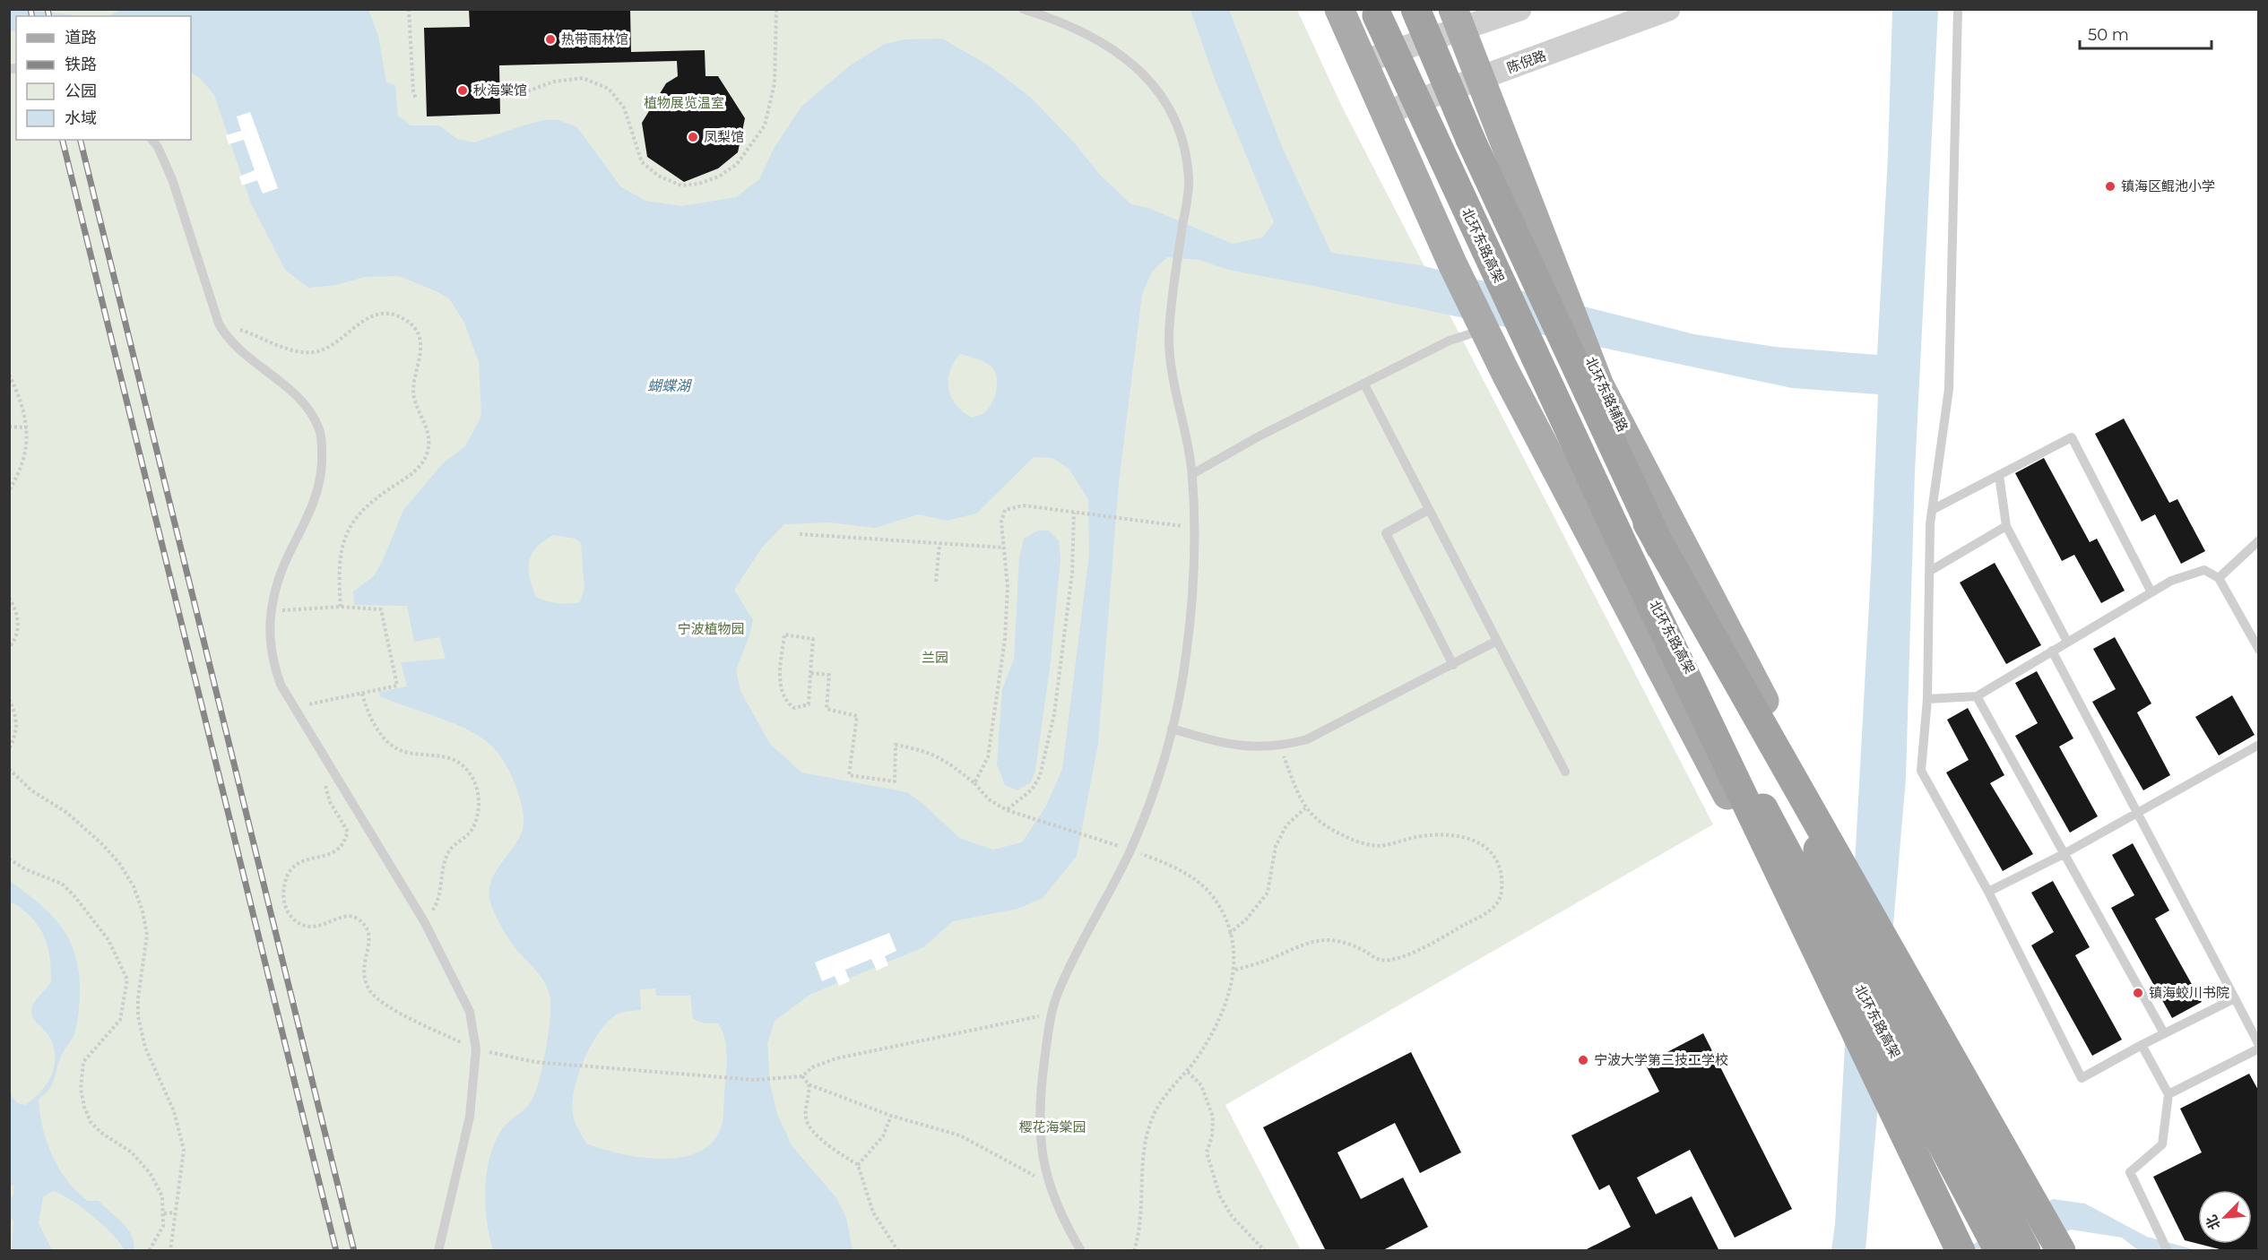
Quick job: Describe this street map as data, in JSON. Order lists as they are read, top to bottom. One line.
{"streets":{"highway":["北环东路高架"],"main road":["北环东路辅路"],"street":["陈倪路"]},"crossings":[["陈倪路","北环东路辅路"]],"water":["蝴蝶湖"],"parks":["植物展览温室","宁波植物园","兰园","樱花海棠园"],"places":["热带雨林馆","秋海棠馆","凤梨馆","镇海区鲲池小学","镇海蛟川书院","宁波大学第三技工学校"],"legend":["道路","铁路","公园","水域"],"scale_bar":"50 m","north":"bottom left"}
